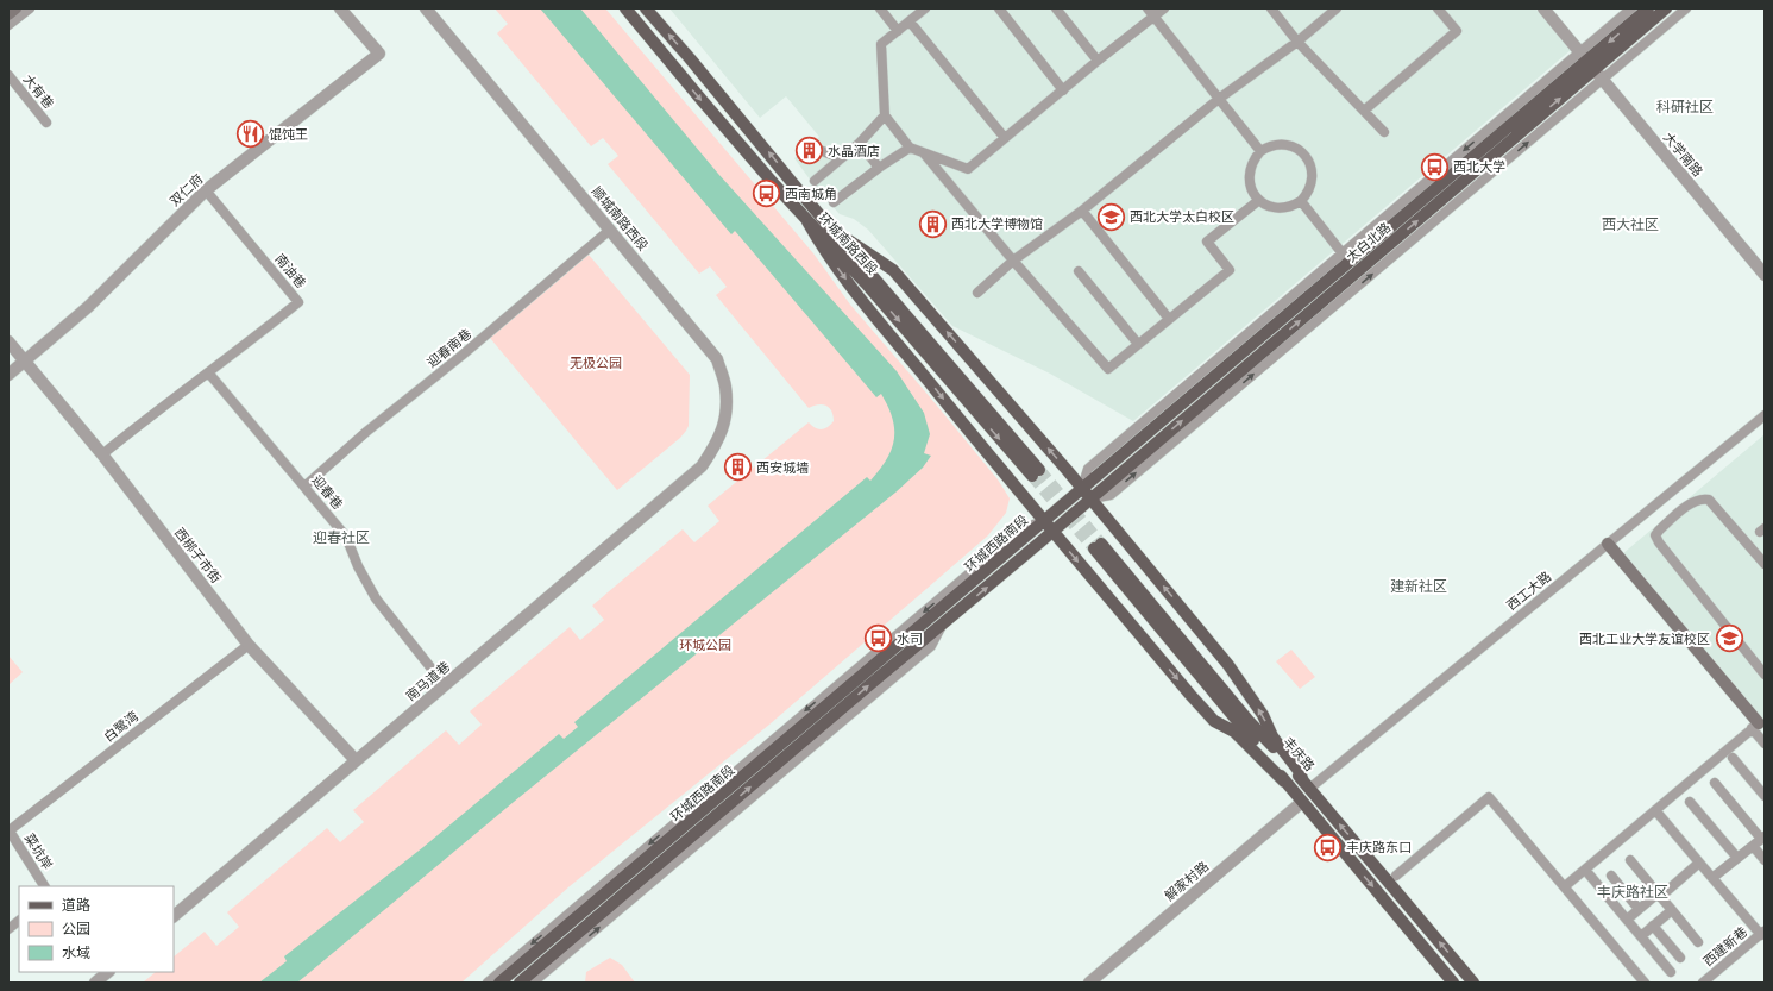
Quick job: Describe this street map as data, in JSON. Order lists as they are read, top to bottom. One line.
{"streets":{"main road":["太白北路","环城南路西段","环城西路南段","丰庆路"],"street":["大有巷","大学南路","双仁府","顺城南路西段","南油巷","迎春南巷","迎春巷","西梆子市街","西工大路","南马道巷","白鹭湾","菜坑岸","解家村路","西建新巷"]},"crossings":[["大学南路","太白北路"],["双仁府","南油巷"],["双仁府","西梆子市街"],["顺城南路西段","迎春南巷"],["顺城南路西段","南马道巷"],["太白北路","环城西路南段"],["南油巷","迎春巷"],["迎春南巷","迎春巷"],["迎春巷","南马道巷"],["西梆子市街","南马道巷"],["西梆子市街","白鹭湾"],["西工大路","丰庆路"],["白鹭湾","菜坑岸"],["丰庆路","解家村路"]],"districts":["科研社区","西大社区","迎春社区","建新社区","丰庆路社区"],"parks":["无极公园","环城公园"],"places":{"restaurant":["馄饨王"],"building":["水晶酒店","西北大学博物馆","西安城墙"],"bus stop":["西北大学","西南城角","水司","丰庆路东口"],"school or university":["西北大学太白校区","西北工业大学友谊校区"]},"legend":["道路","公园","水域"]}
